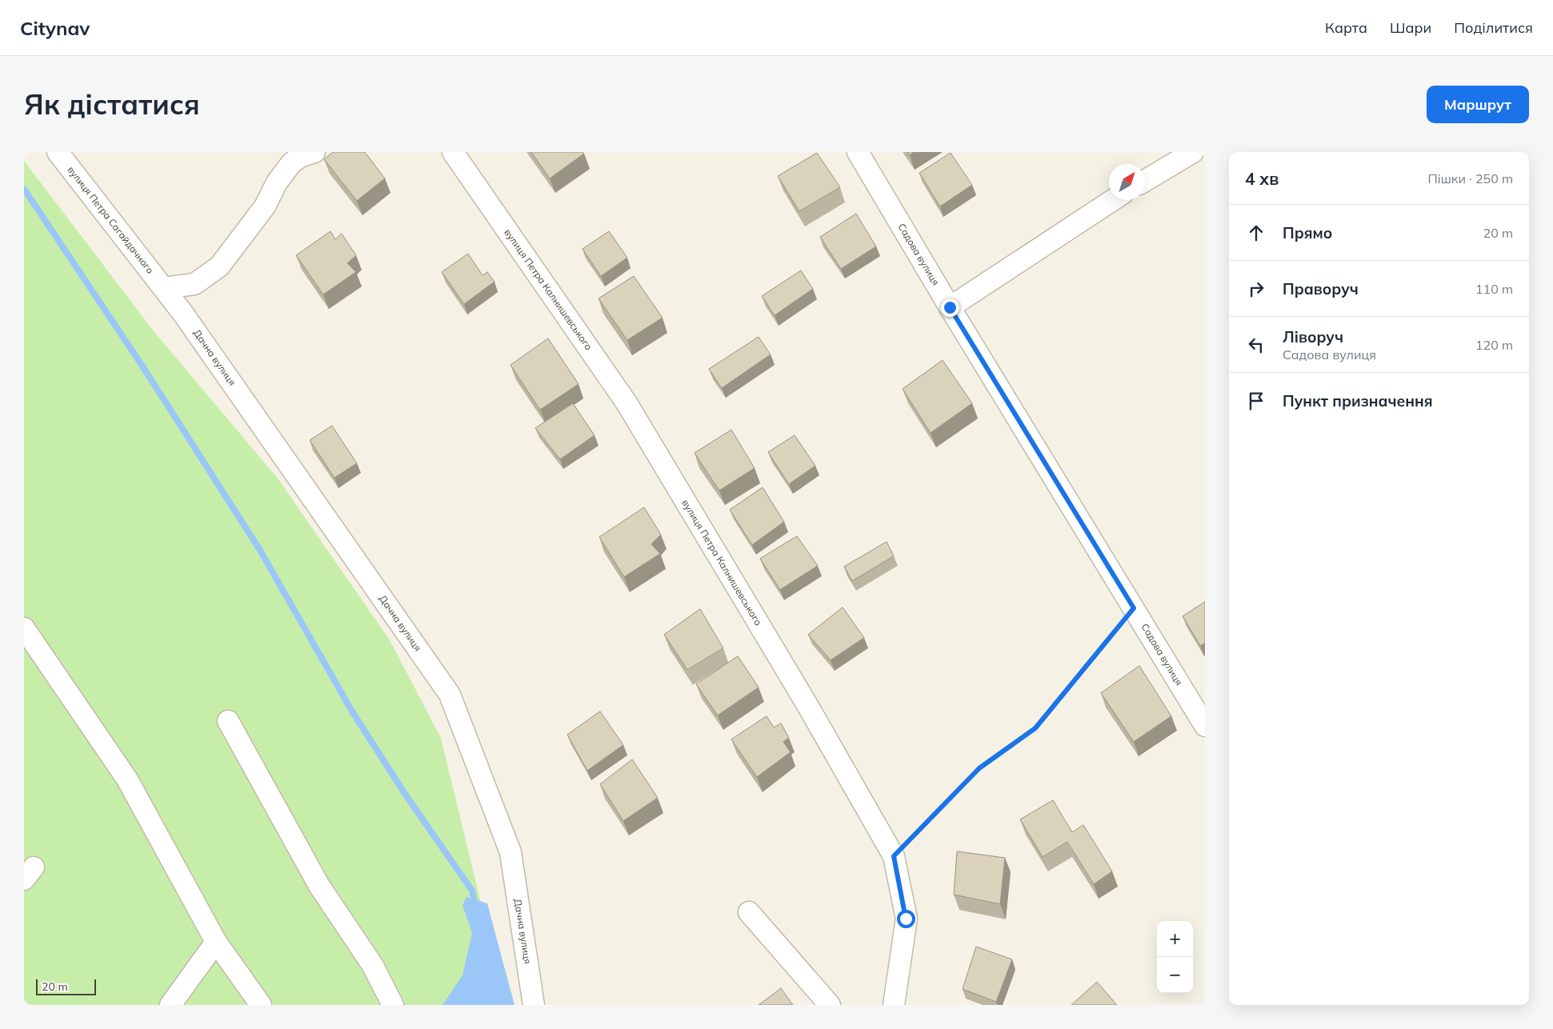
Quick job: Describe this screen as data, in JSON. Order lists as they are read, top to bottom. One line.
{"streets":{"street":["вулиця Петра Сагайдачного","Садова вулиця","вулиця Петра Калнишевського","Дачна вулиця"]},"crossings":[["вулиця Петра Сагайдачного","Дачна вулиця"]],"scale_bar":"20 m","north":"top right","page":{"header":"Citynav","nav":["Карта","Шари","Поділитися"],"buttons":"Маршрут","title":"Як дістатися","heading":["4 хв","Пішки · 250 m"],"list":[["Прямо","20 m"],["Праворуч","110 m"],["Ліворуч","Садова вулиця","120 m"],"Пункт призначення"],"map_buttons":["+","−"],"scale":"20 m"}}
